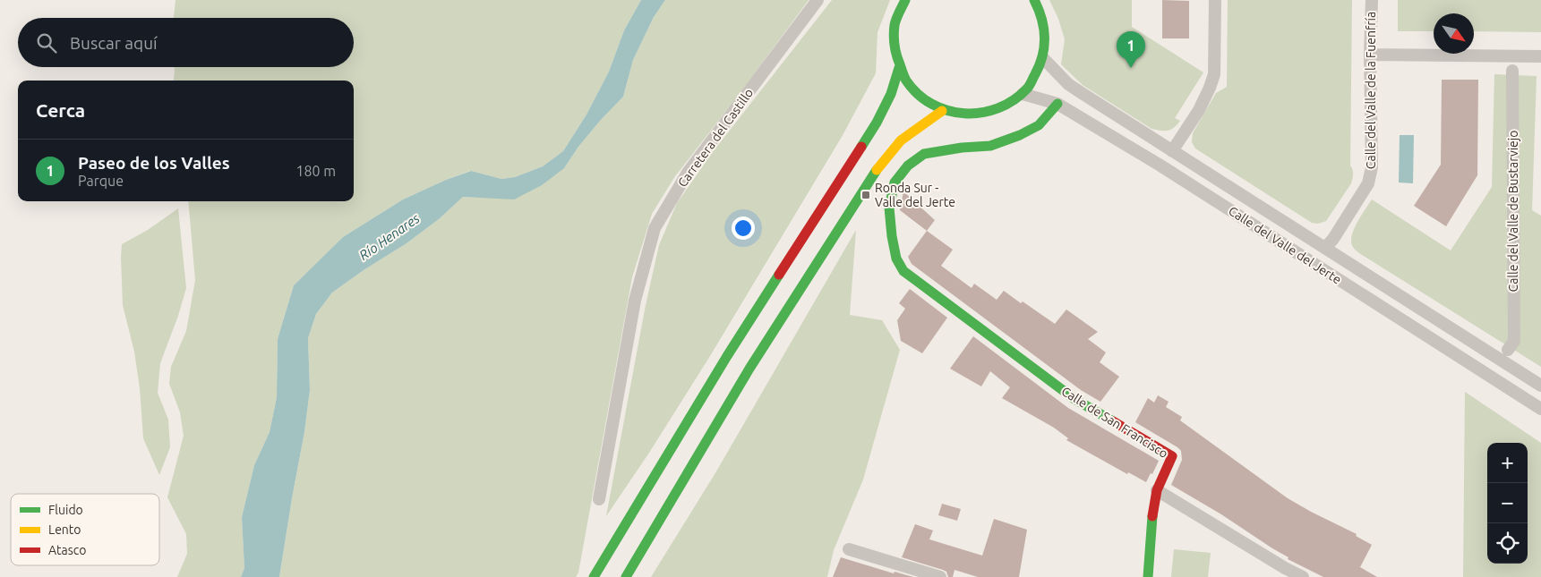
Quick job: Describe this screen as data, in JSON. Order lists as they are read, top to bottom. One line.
{"streets":{"main road":["Calle de San Francisco"],"street":["Calle del Valle de la Fuenfría","Carretera del Castillo","Calle del Valle de Bustarviejo","Calle del Valle del Jerte"]},"crossings":[["Calle del Valle de la Fuenfría","Calle del Valle del Jerte"],["Calle del Valle del Jerte","Calle de San Francisco"]],"water":["Río Henares"],"places":{"transit":["Ronda Sur - Valle del Jerte"]},"legend":["Fluido","Lento","Atasco"],"north":"bottom right","page":{"search":"Buscar aquí","pins":"1","heading":"Cerca","list":[{"mark":"1","name":"Paseo de los Valles","note":"Parque","value":"180 m"}],"map_buttons":["+","−"]}}
